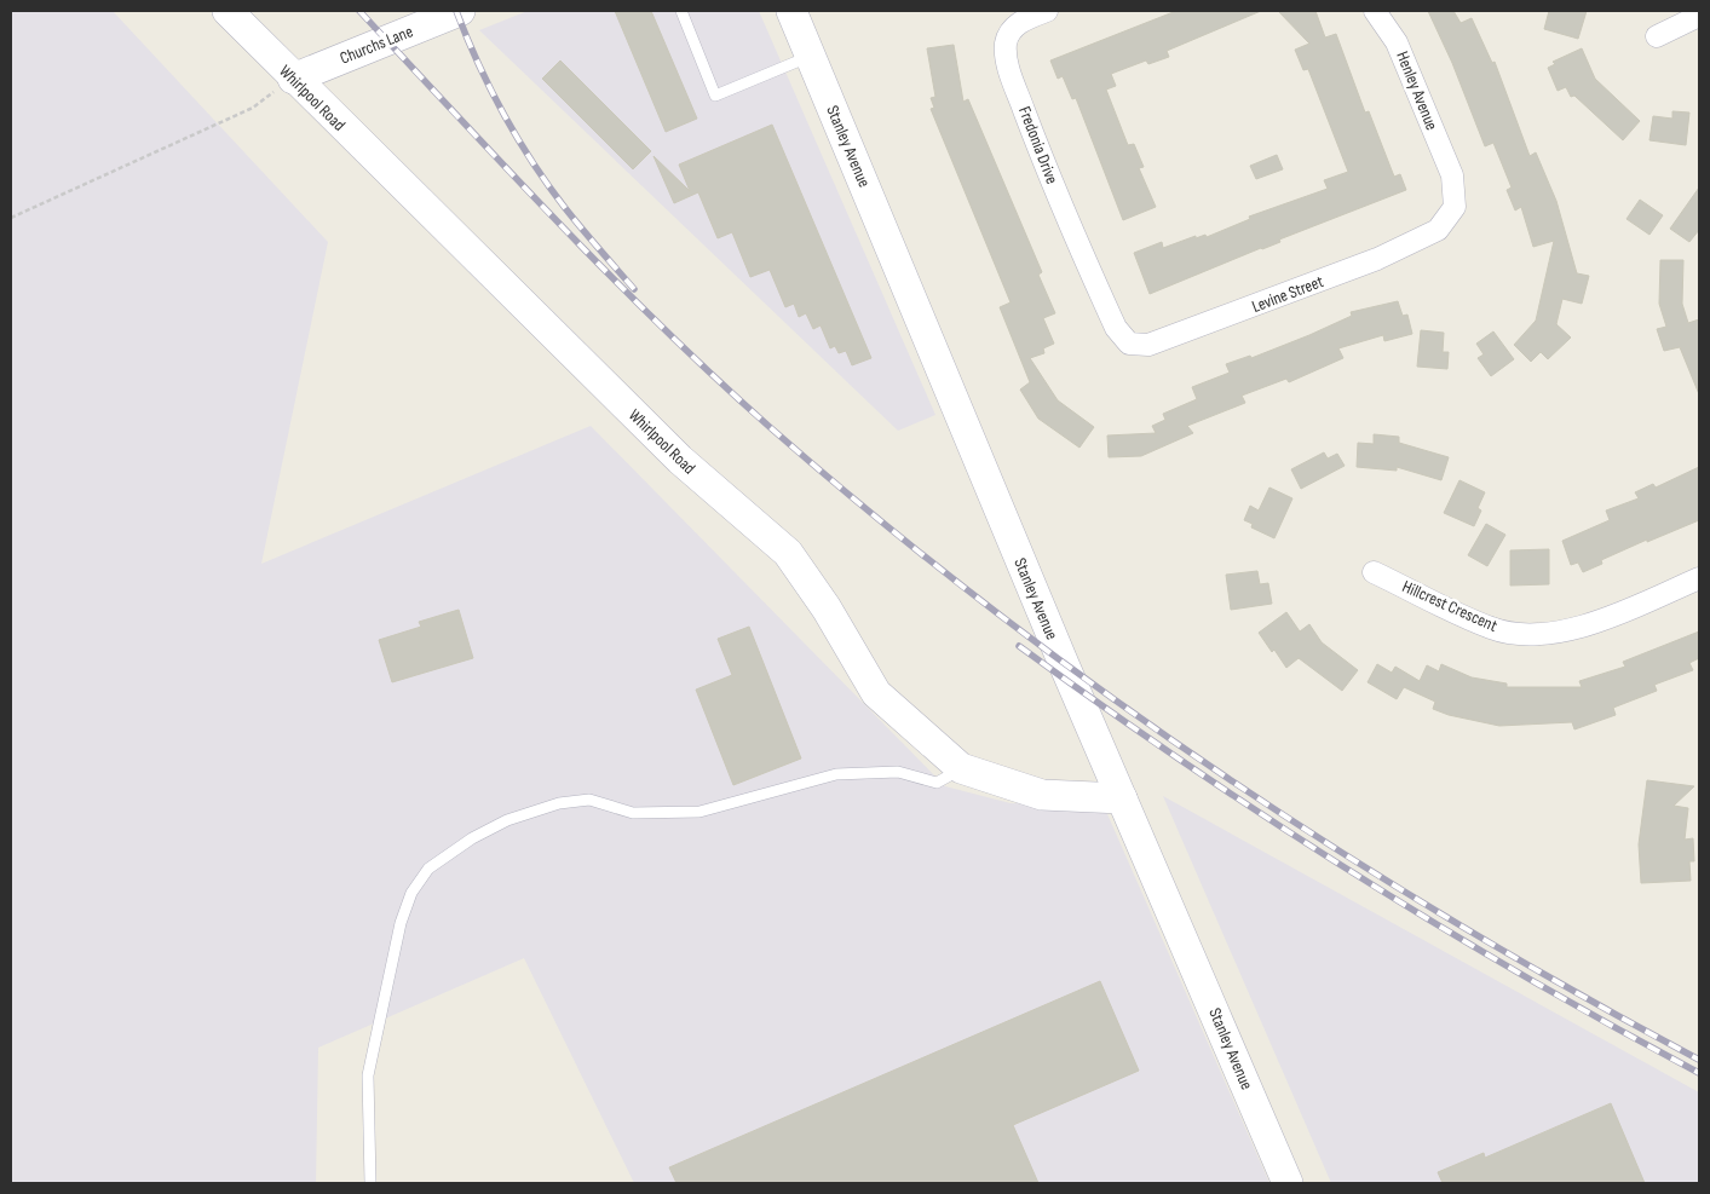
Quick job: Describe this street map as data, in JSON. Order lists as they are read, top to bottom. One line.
{"streets":{"street":["Churchs Lane","Henley Avenue","Whirlpool Road","Fredonia Drive","Stanley Avenue","Levine Street","Hillcrest Crescent"]},"crossings":[["Churchs Lane","Whirlpool Road"],["Henley Avenue","Levine Street"],["Whirlpool Road","Stanley Avenue"],["Fredonia Drive","Levine Street"]]}
